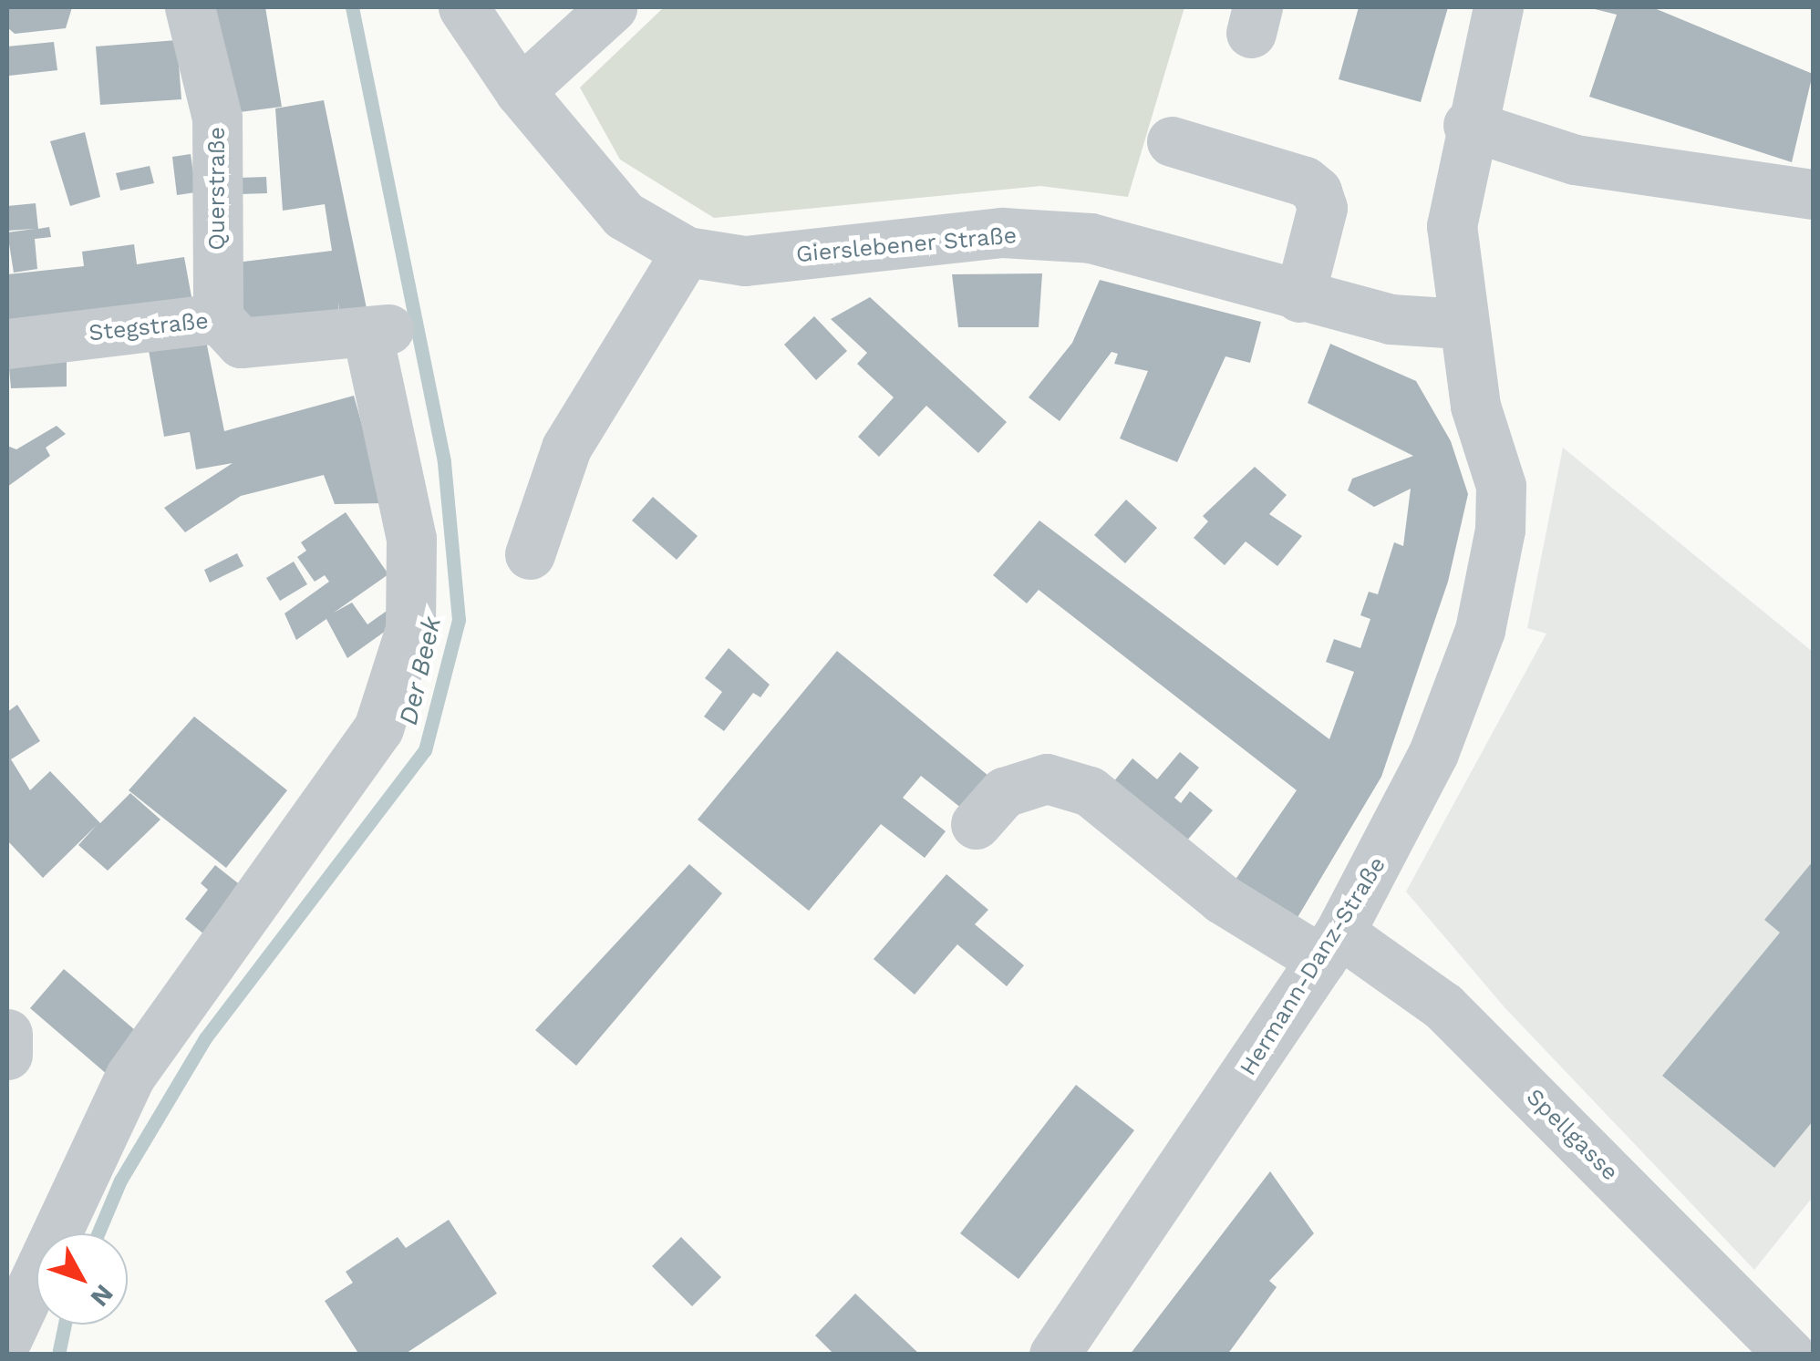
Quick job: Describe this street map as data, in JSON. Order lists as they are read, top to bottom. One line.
{"streets":{"street":["Querstraße","Gierslebener Straße","Stegstraße","Hermann-Danz-Straße","Spellgasse"]},"crossings":[["Querstraße","Stegstraße"],["Gierslebener Straße","Hermann-Danz-Straße"],["Hermann-Danz-Straße","Spellgasse"]],"water":["Der Beek"],"north":"bottom right"}
